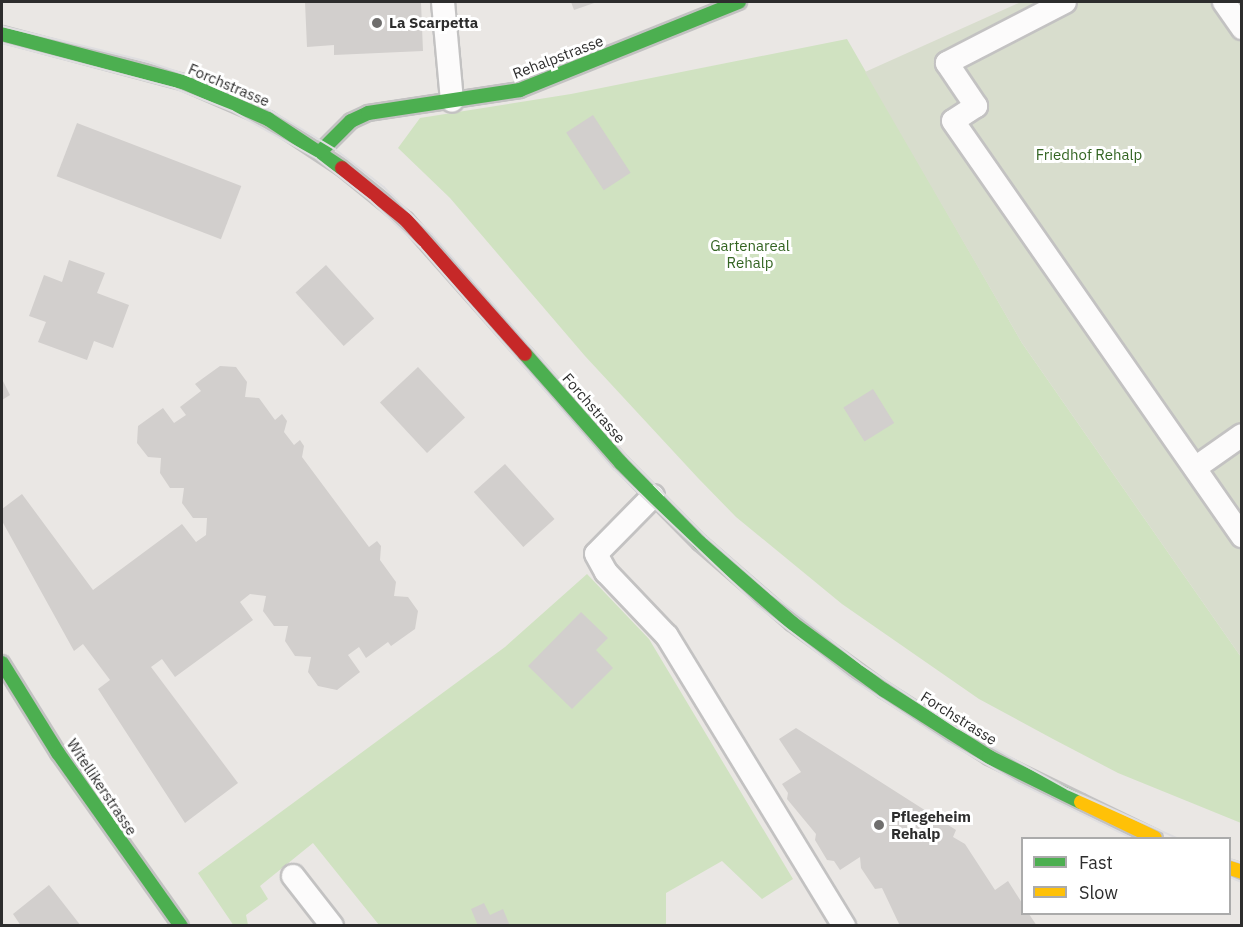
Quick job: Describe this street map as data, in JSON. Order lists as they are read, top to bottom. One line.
{"streets":{"main road":["Rehalpstrasse","Forchstrasse","Witellikerstrasse"]},"crossings":[["Rehalpstrasse","Forchstrasse"]],"parks":["Friedhof Rehalp","Gartenareal Rehalp"],"places":["La Scarpetta","Pflegeheim Rehalp"],"legend":["Fast","Slow"]}
